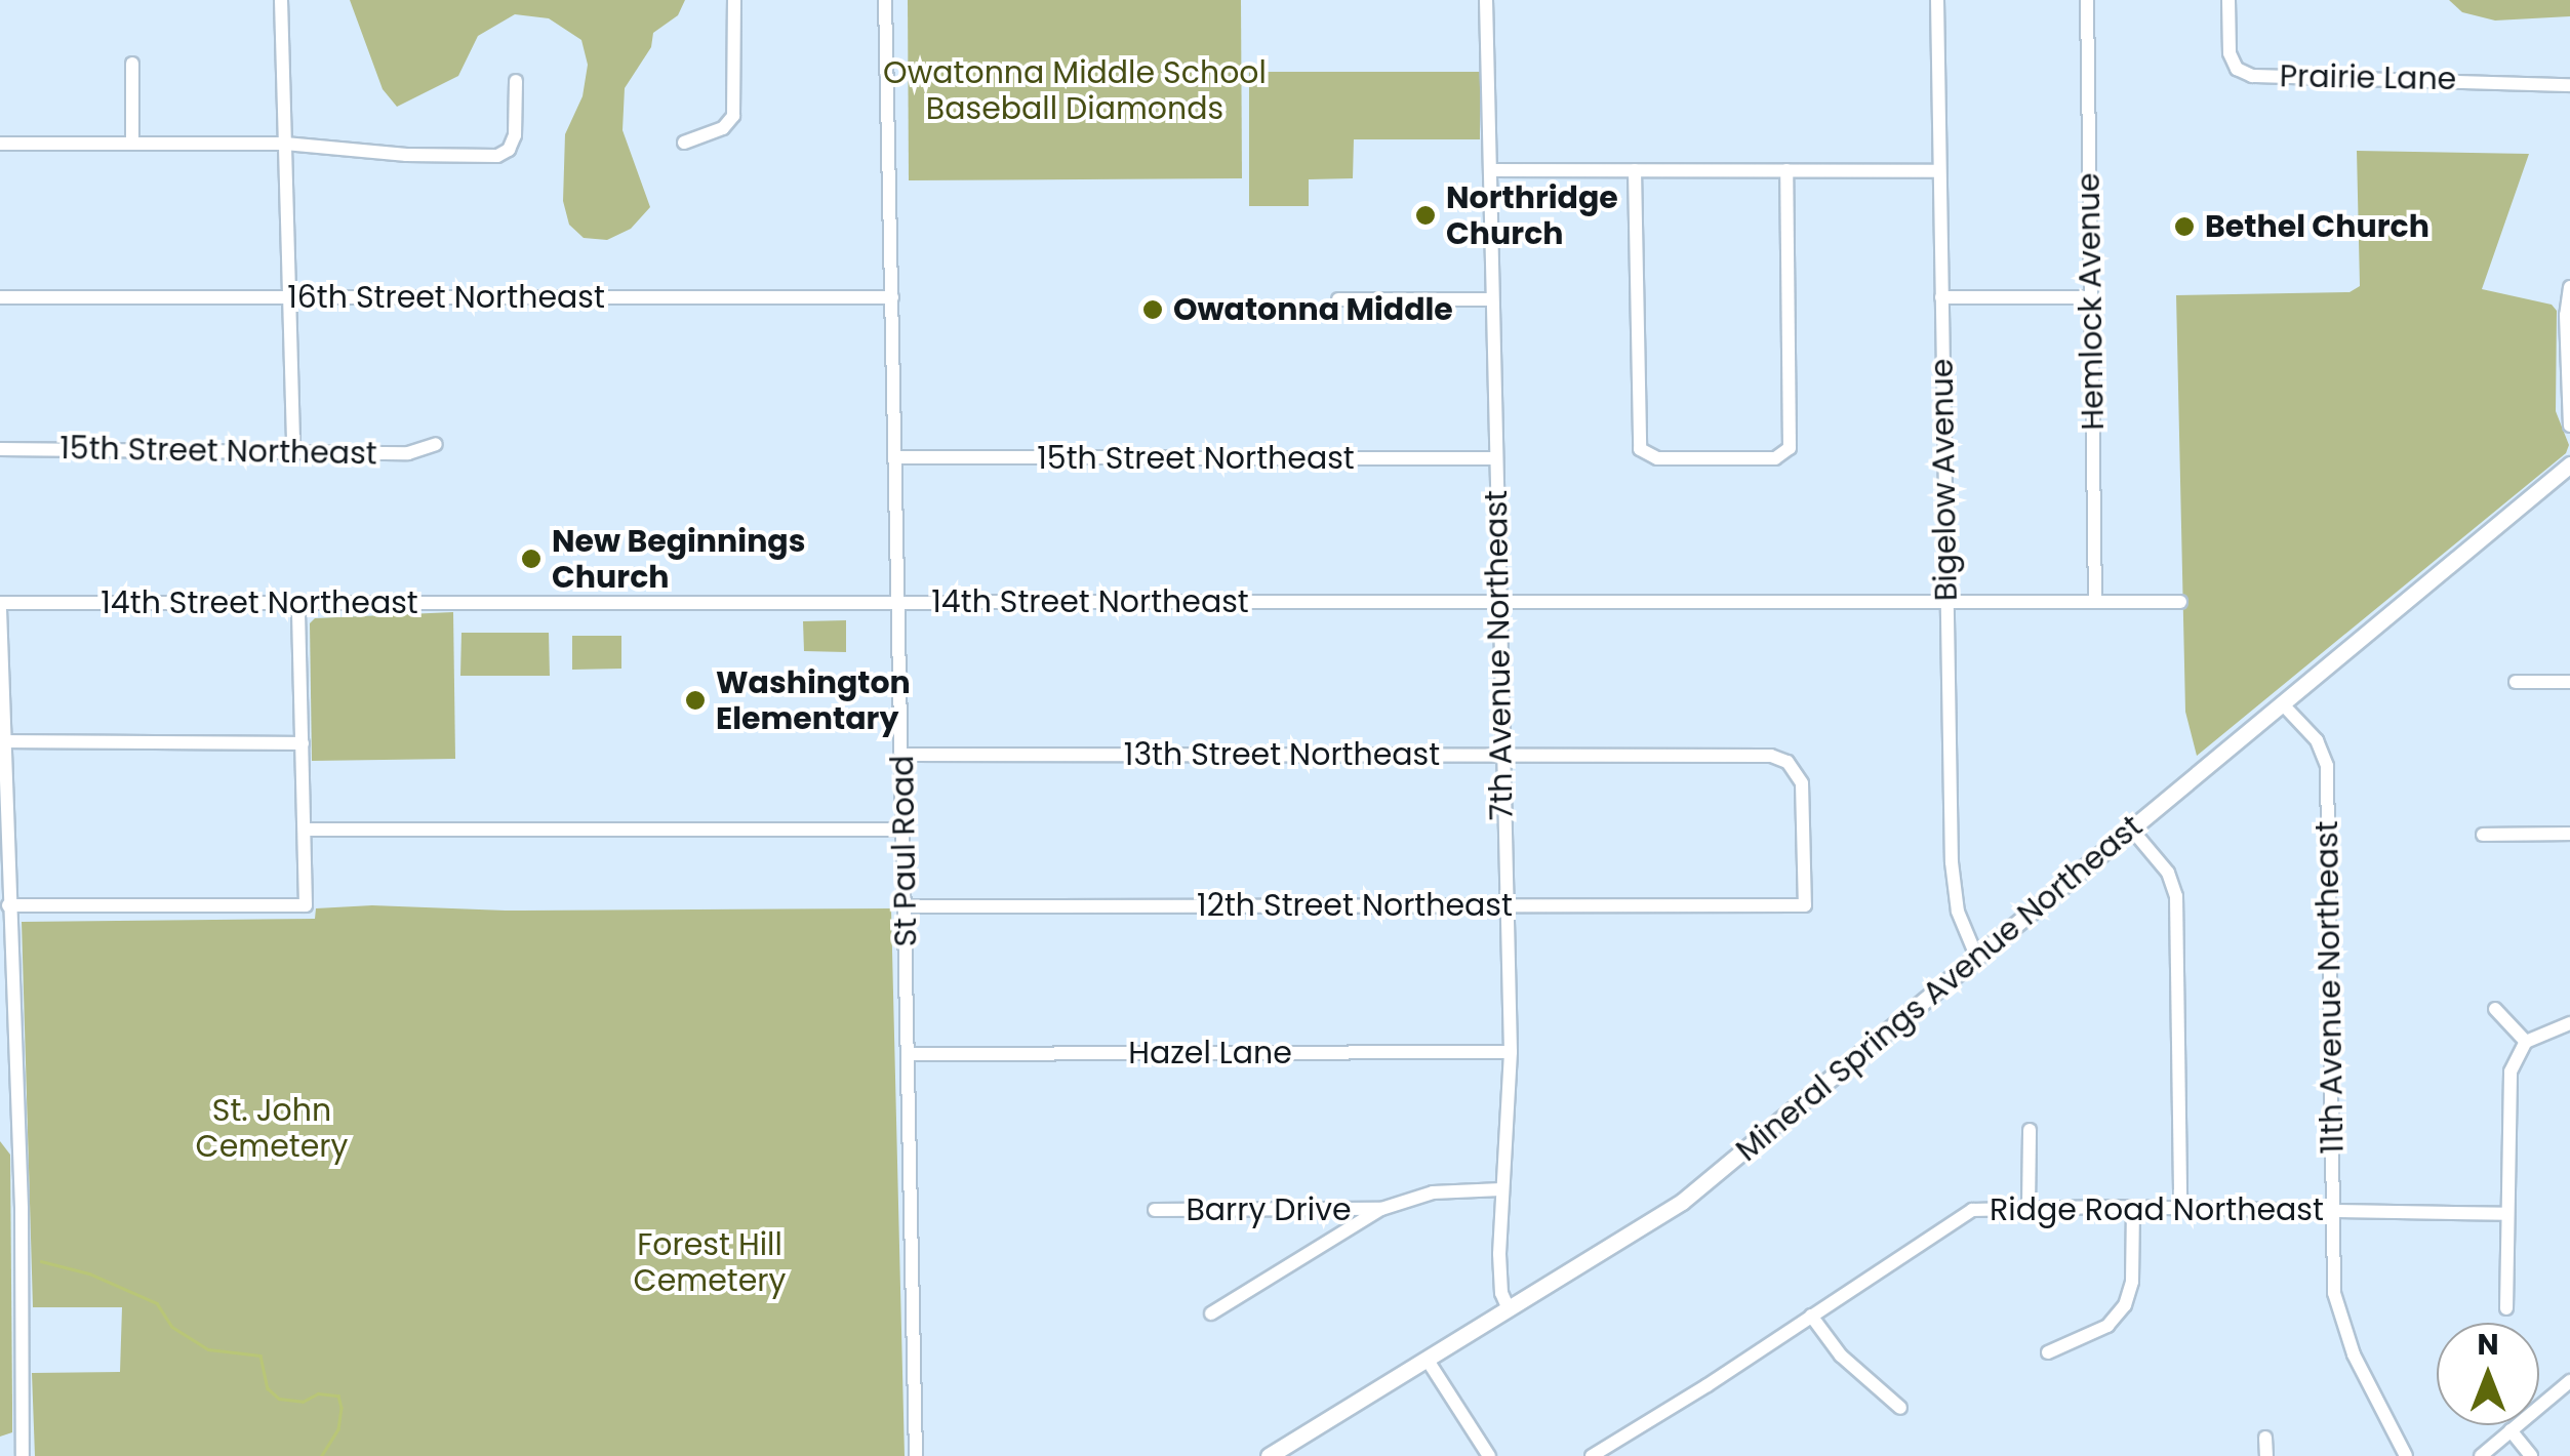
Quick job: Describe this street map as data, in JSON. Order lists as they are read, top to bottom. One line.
{"streets":{"main road":["Mineral Springs Avenue Northeast"],"street":["Prairie Lane","16th Street Northeast","Hemlock Avenue","15th Street Northeast","Bigelow Avenue","14th Street Northeast","7th Avenue Northeast","13th Street Northeast","St Paul Road","12th Street Northeast","11th Avenue Northeast","Hazel Lane","Barry Drive","Ridge Road Northeast"]},"crossings":[["16th Street Northeast","St Paul Road"],["Hemlock Avenue","14th Street Northeast"],["15th Street Northeast","7th Avenue Northeast"],["15th Street Northeast","St Paul Road"],["Bigelow Avenue","14th Street Northeast"],["Bigelow Avenue","Mineral Springs Avenue Northeast"],["14th Street Northeast","7th Avenue Northeast"],["14th Street Northeast","St Paul Road"],["7th Avenue Northeast","13th Street Northeast"],["7th Avenue Northeast","12th Street Northeast"],["7th Avenue Northeast","Mineral Springs Avenue Northeast"],["7th Avenue Northeast","Hazel Lane"],["7th Avenue Northeast","Barry Drive"],["13th Street Northeast","St Paul Road"],["13th Street Northeast","12th Street Northeast"],["St Paul Road","12th Street Northeast"],["St Paul Road","Hazel Lane"],["11th Avenue Northeast","Mineral Springs Avenue Northeast"],["11th Avenue Northeast","Ridge Road Northeast"]],"parks":["Owatonna Middle School Baseball Diamonds","St. John Cemetery","Forest Hill Cemetery"],"places":["Northridge Church","Bethel Church","Owatonna Middle","New Beginnings Church","Washington Elementary"],"north":"top"}
